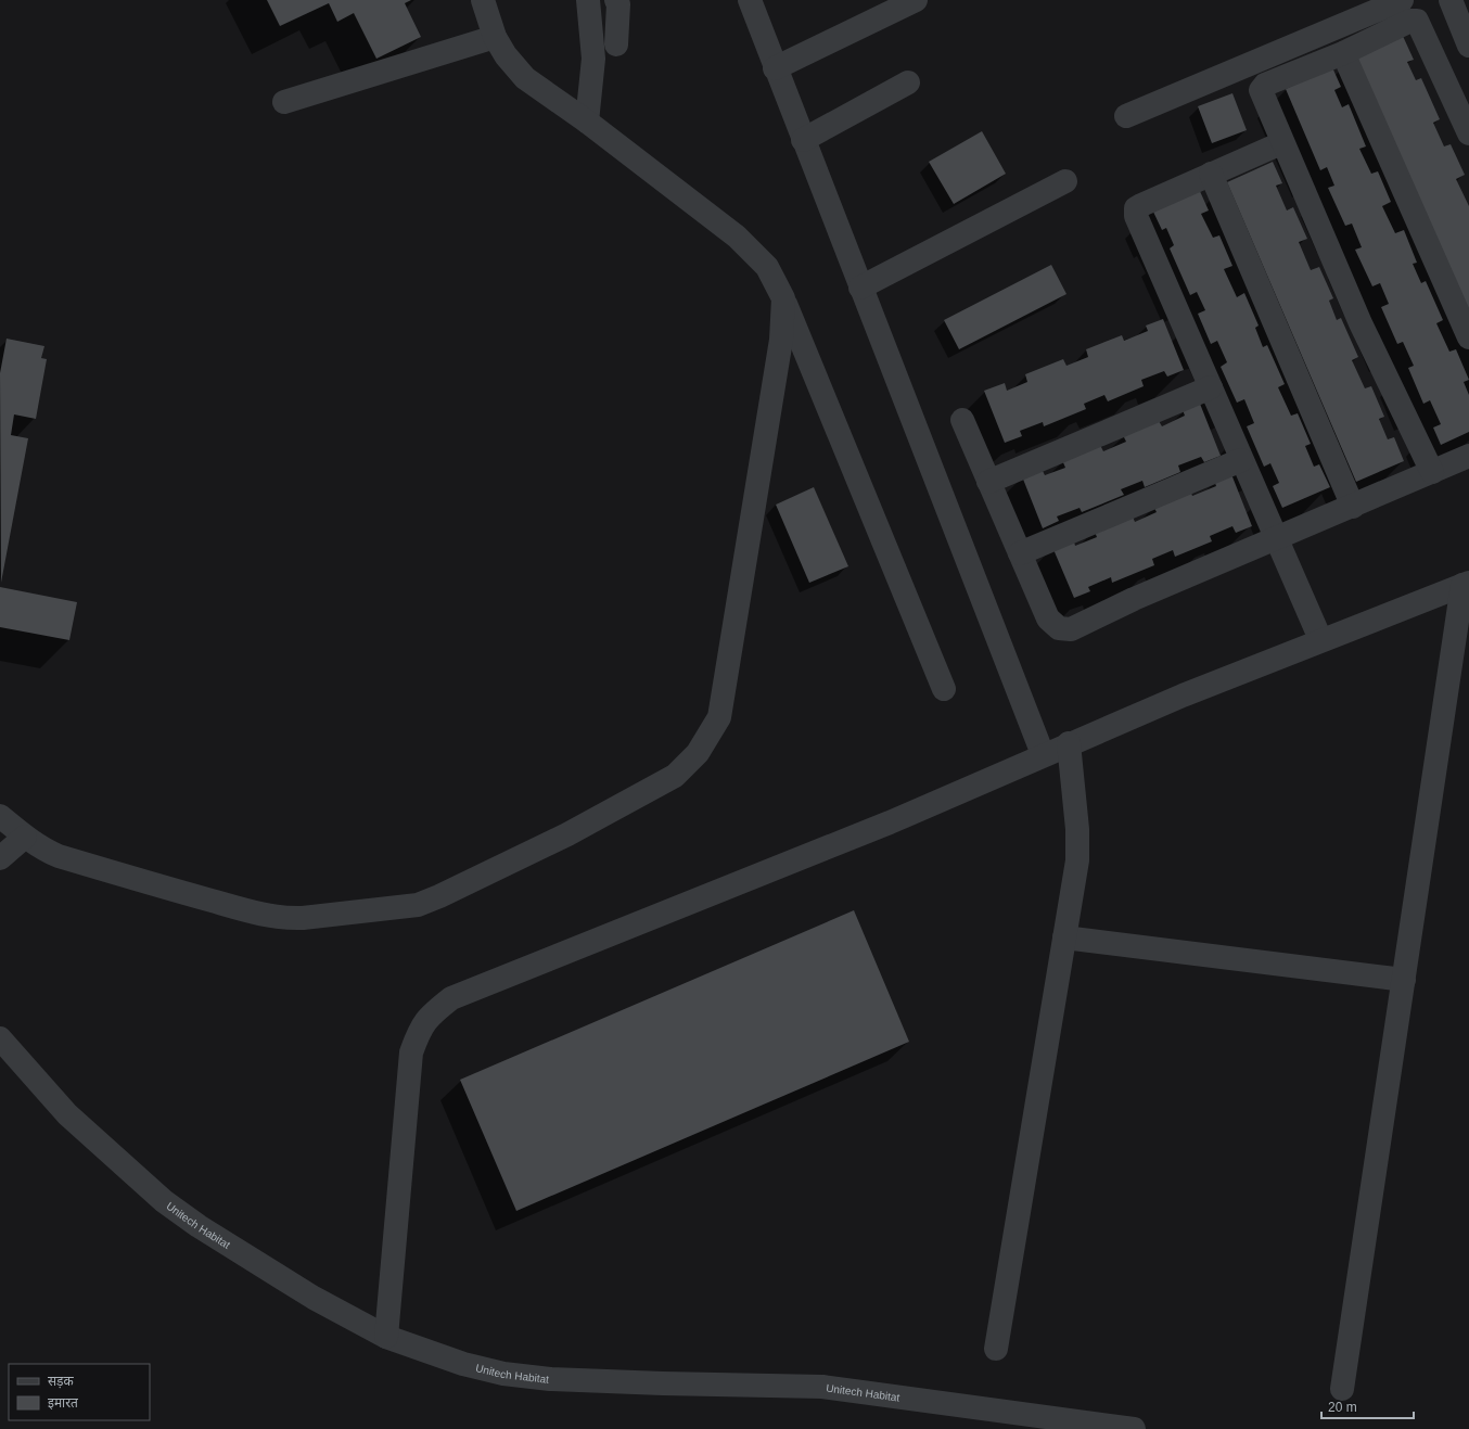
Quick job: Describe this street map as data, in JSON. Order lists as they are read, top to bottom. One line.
{"streets":{"street":["Unitech Habitat"]},"legend":["सड़क","इमारत"],"scale_bar":"20 m"}
